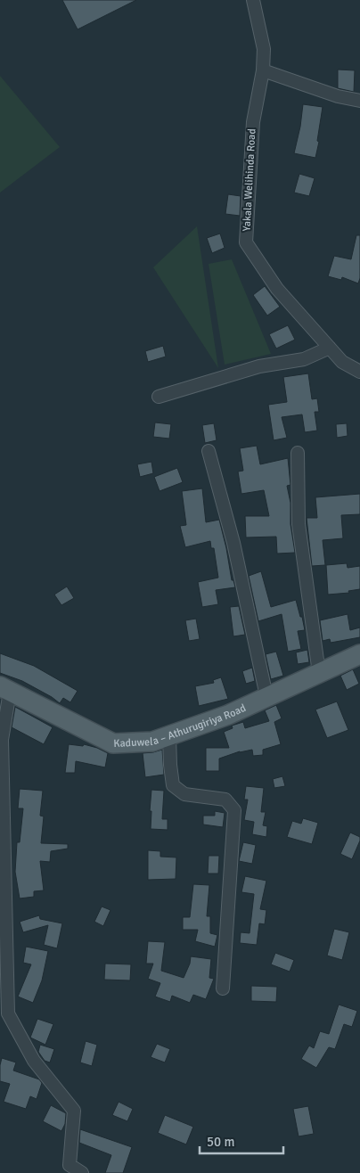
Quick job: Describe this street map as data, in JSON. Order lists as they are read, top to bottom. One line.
{"streets":{"main road":["Kaduwela – Athurugiriya Road"],"street":["Yakala Welihinda Road"]},"scale_bar":"50 m"}
